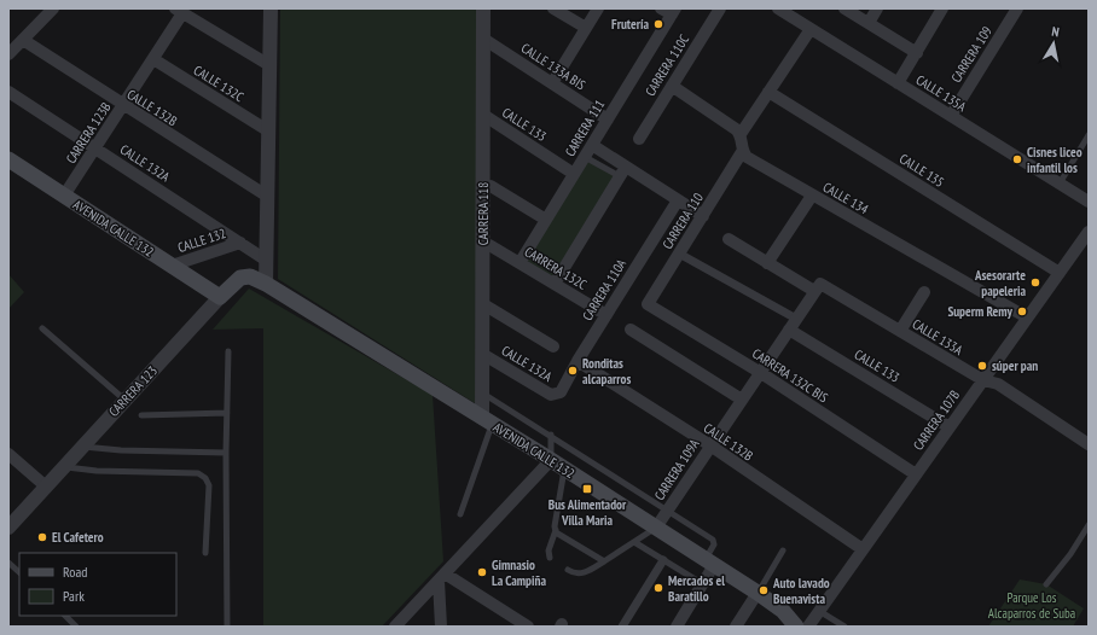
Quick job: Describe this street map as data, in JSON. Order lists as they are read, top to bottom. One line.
{"streets":{"main road":["AVENIDA CALLE 132","CARRERA 123"],"street":["CARRERA 109","CARRERA 110C","CALLE 133A BIS","CALLE 132C","CALLE 135A","CALLE 132B","CALLE 133","CARRERA 111","CARRERA 123B","CALLE 132A","CALLE 135","CALLE 134","CARRERA 118","CARRERA 110","CALLE 132","CARRERA 132C","CARRERA 110A","CALLE 133A","CARRERA 132C BIS","CARRERA 107B","CARRERA 109A"]},"crossings":[["CARRERA 109","CALLE 135A"],["CALLE 133A BIS","CARRERA 111"],["CALLE 133A BIS","CARRERA 118"],["CALLE 132C","CARRERA 123B"],["CALLE 132B","CARRERA 123B"],["CALLE 132B","CARRERA 110A"],["CALLE 132B","CARRERA 107B"],["CALLE 132B","CARRERA 109A"],["CALLE 133","CARRERA 111"],["CALLE 133","CARRERA 118"],["CALLE 133","CARRERA 107B"],["CALLE 133","CARRERA 109A"],["CARRERA 111","CARRERA 132C"],["CARRERA 123B","CALLE 132A"],["CARRERA 123B","AVENIDA CALLE 132"],["CALLE 132A","CARRERA 118"],["CALLE 132A","CALLE 132"],["CALLE 132A","CARRERA 110A"],["CALLE 135","CARRERA 107B"],["CALLE 134","CARRERA 110"],["CALLE 134","CARRERA 107B"],["CARRERA 118","AVENIDA CALLE 132"],["CARRERA 110","CARRERA 132C BIS"],["AVENIDA CALLE 132","CALLE 132"],["AVENIDA CALLE 132","CARRERA 123"],["AVENIDA CALLE 132","CARRERA 107B"],["AVENIDA CALLE 132","CARRERA 109A"],["CARRERA 132C","CARRERA 110A"],["CALLE 133A","CARRERA 107B"],["CALLE 133A","CARRERA 109A"],["CARRERA 132C BIS","CARRERA 107B"],["CARRERA 132C BIS","CARRERA 109A"]],"parks":["Parque Los Alcaparros de Suba"],"places":{"other":["Frutería","Cisnes liceo infantil los","Asesorarte papeleria","Superm Remy","súper pan","Ronditas alcaparros","El Cafetero","Gimnasio La Campiña","Mercados el Baratillo","Auto lavado Buenavista"],"transit":["Bus Alimentador Villa Maria"]},"legend":["Road","Park"],"north":"top"}
